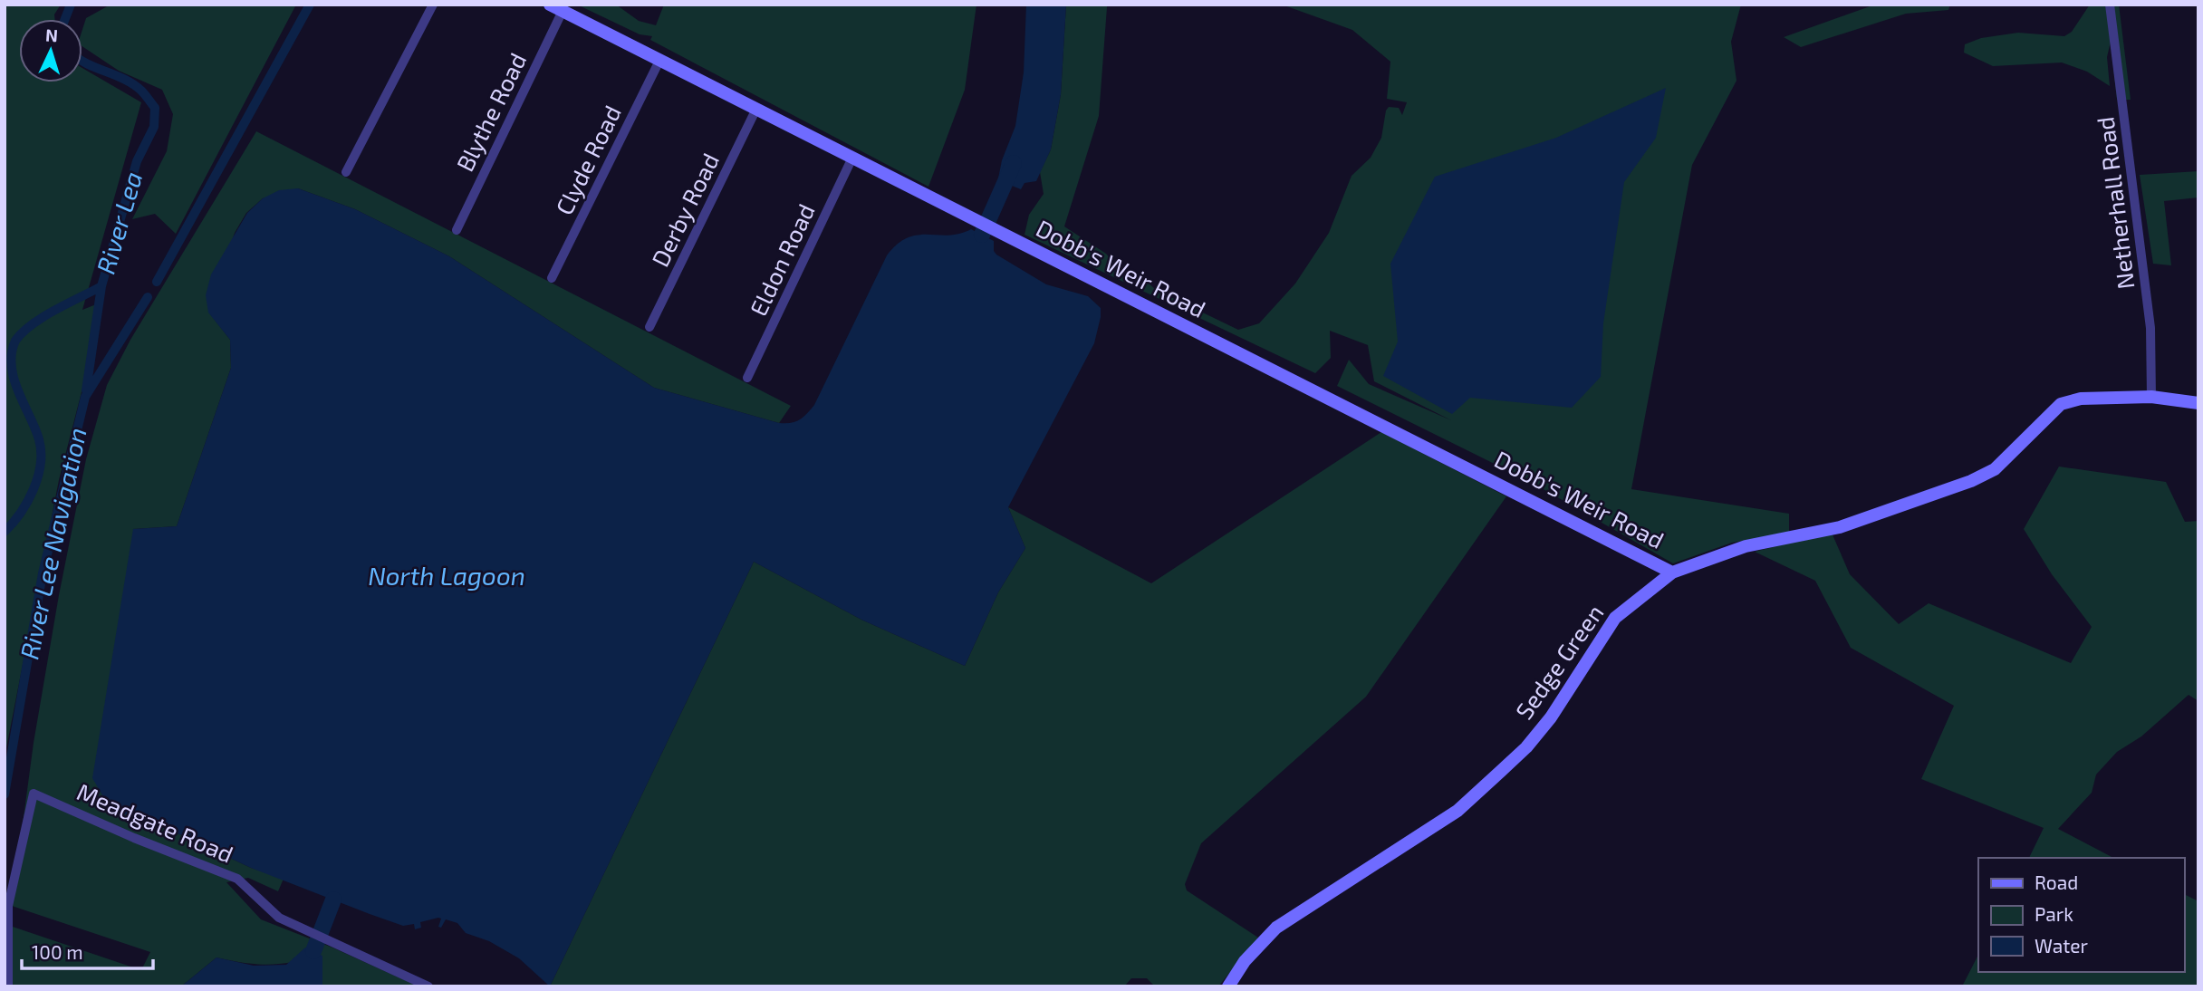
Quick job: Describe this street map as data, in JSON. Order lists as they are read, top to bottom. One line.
{"streets":{"street":["Blythe Road","Clyde Road","Netherhall Road","Derby Road","Eldon Road","Dobb's Weir Road","Sedge Green","Meadgate Road"]},"crossings":[["Blythe Road","Dobb's Weir Road"],["Clyde Road","Dobb's Weir Road"],["Netherhall Road","Sedge Green"],["Derby Road","Dobb's Weir Road"],["Eldon Road","Dobb's Weir Road"],["Dobb's Weir Road","Sedge Green"]],"water":["River Lea","River Lee Navigation","North Lagoon"],"legend":["Road","Park","Water"],"scale_bar":"100 m","north":"top"}
